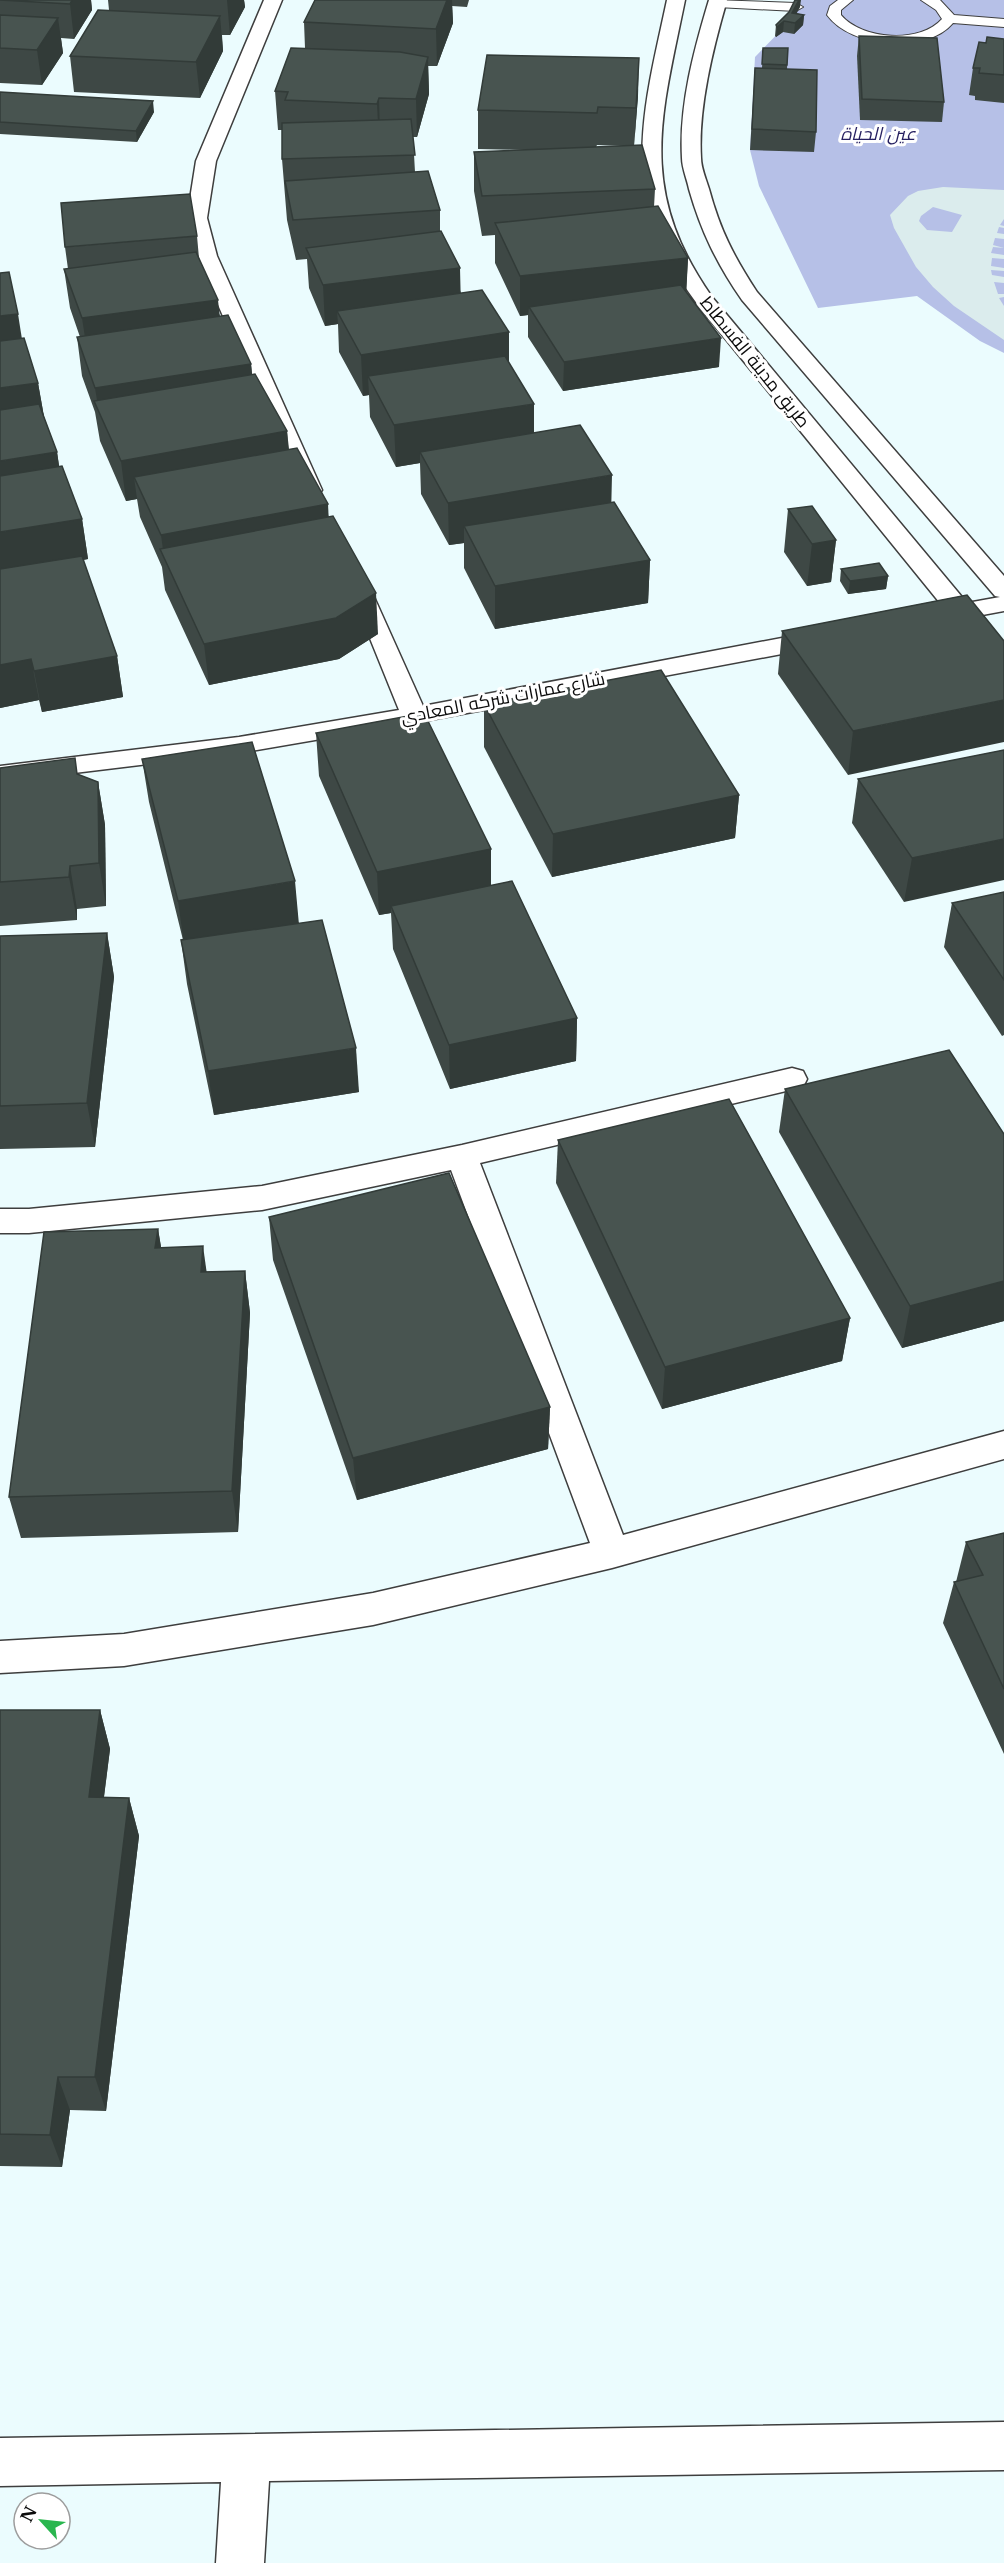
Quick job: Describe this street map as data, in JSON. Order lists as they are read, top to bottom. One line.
{"streets":{"street":["طريق مدينة الفسطاط","شارع عمارات شركه المعادي"]},"parks":["عين الحياة"],"north":"top left"}
